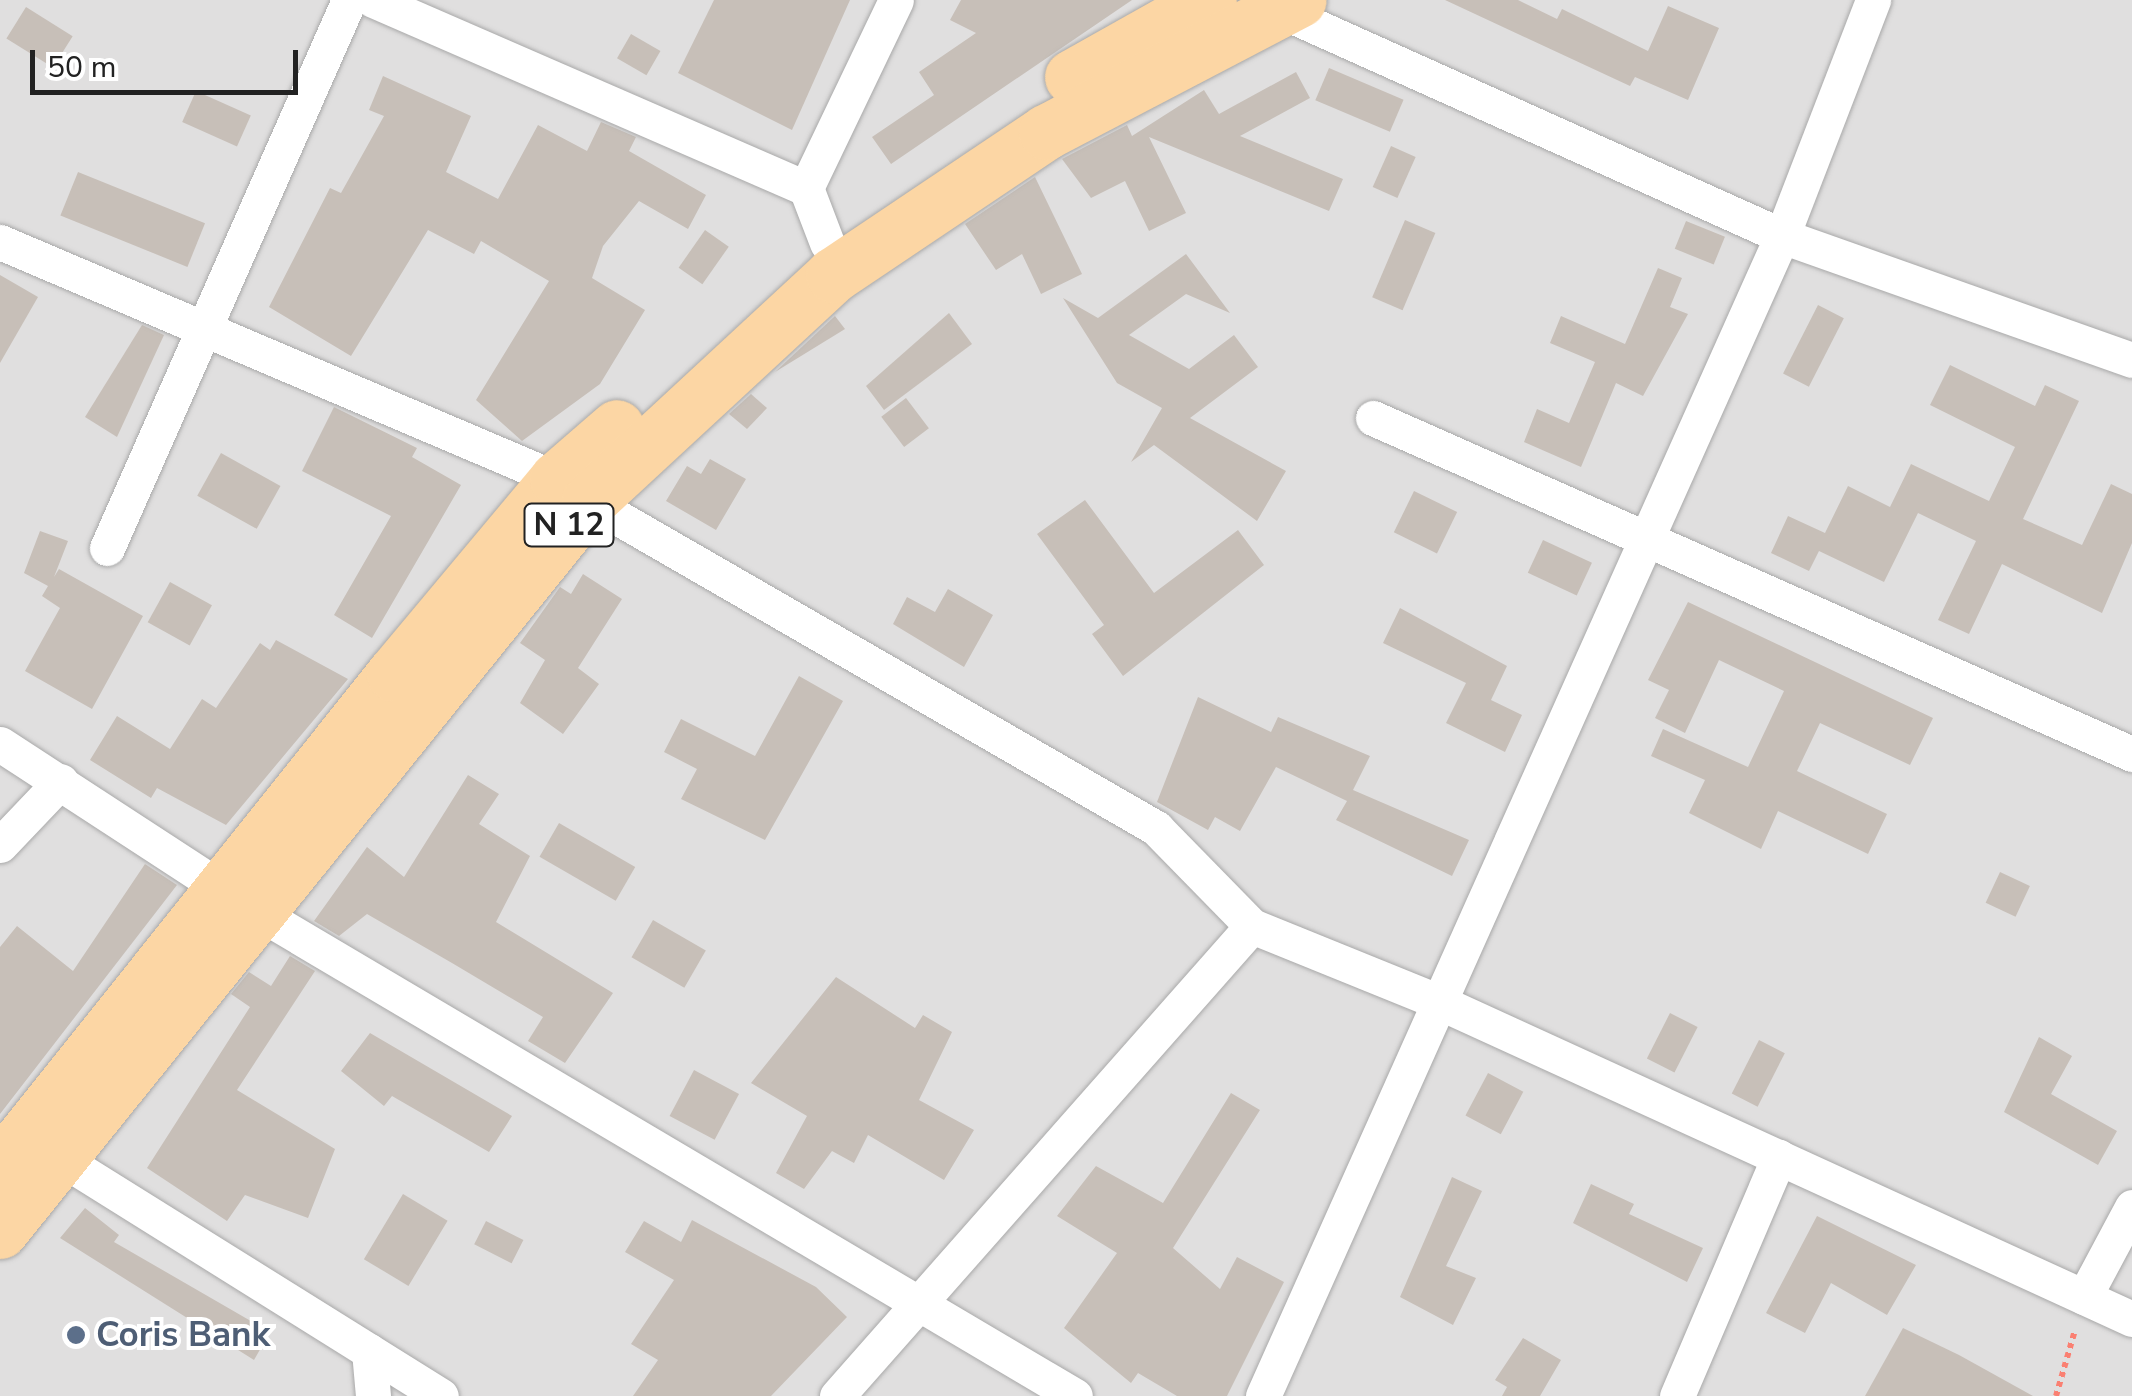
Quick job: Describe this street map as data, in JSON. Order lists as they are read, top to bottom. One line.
{"streets":{"main road":["N 12"]},"places":["Coris Bank"],"scale_bar":"50 m"}
